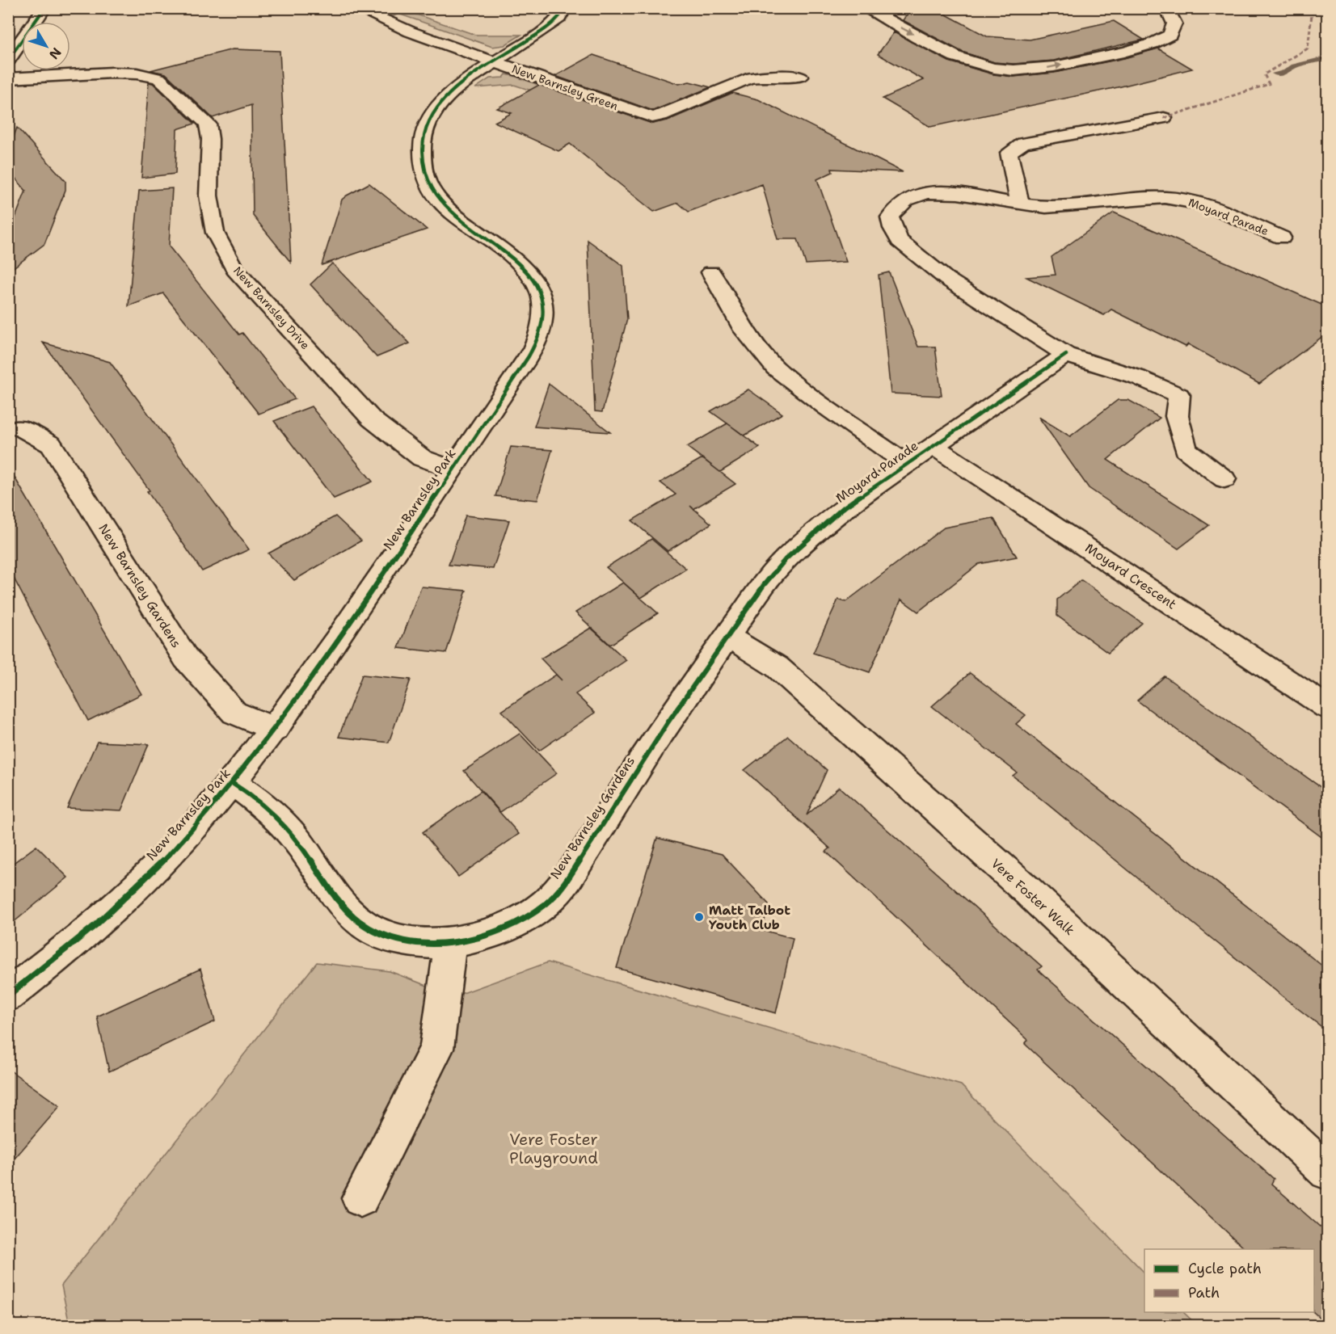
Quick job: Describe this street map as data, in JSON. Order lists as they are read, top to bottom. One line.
{"streets":{"main road":["New Barnsley Green","Moyard Parade","New Barnsley Drive","New Barnsley Park","Moyard Crescent","New Barnsley Gardens","Vere Foster Walk"]},"crossings":[["New Barnsley Green","New Barnsley Park"],["Moyard Parade","Moyard Crescent"],["Moyard Parade","New Barnsley Gardens"],["Moyard Parade","Vere Foster Walk"],["New Barnsley Drive","New Barnsley Park"],["New Barnsley Park","New Barnsley Gardens"],["New Barnsley Gardens","Vere Foster Walk"]],"parks":["Vere Foster Playground"],"places":["Matt Talbot Youth Club"],"legend":["Cycle path","Path"],"north":"bottom right"}
